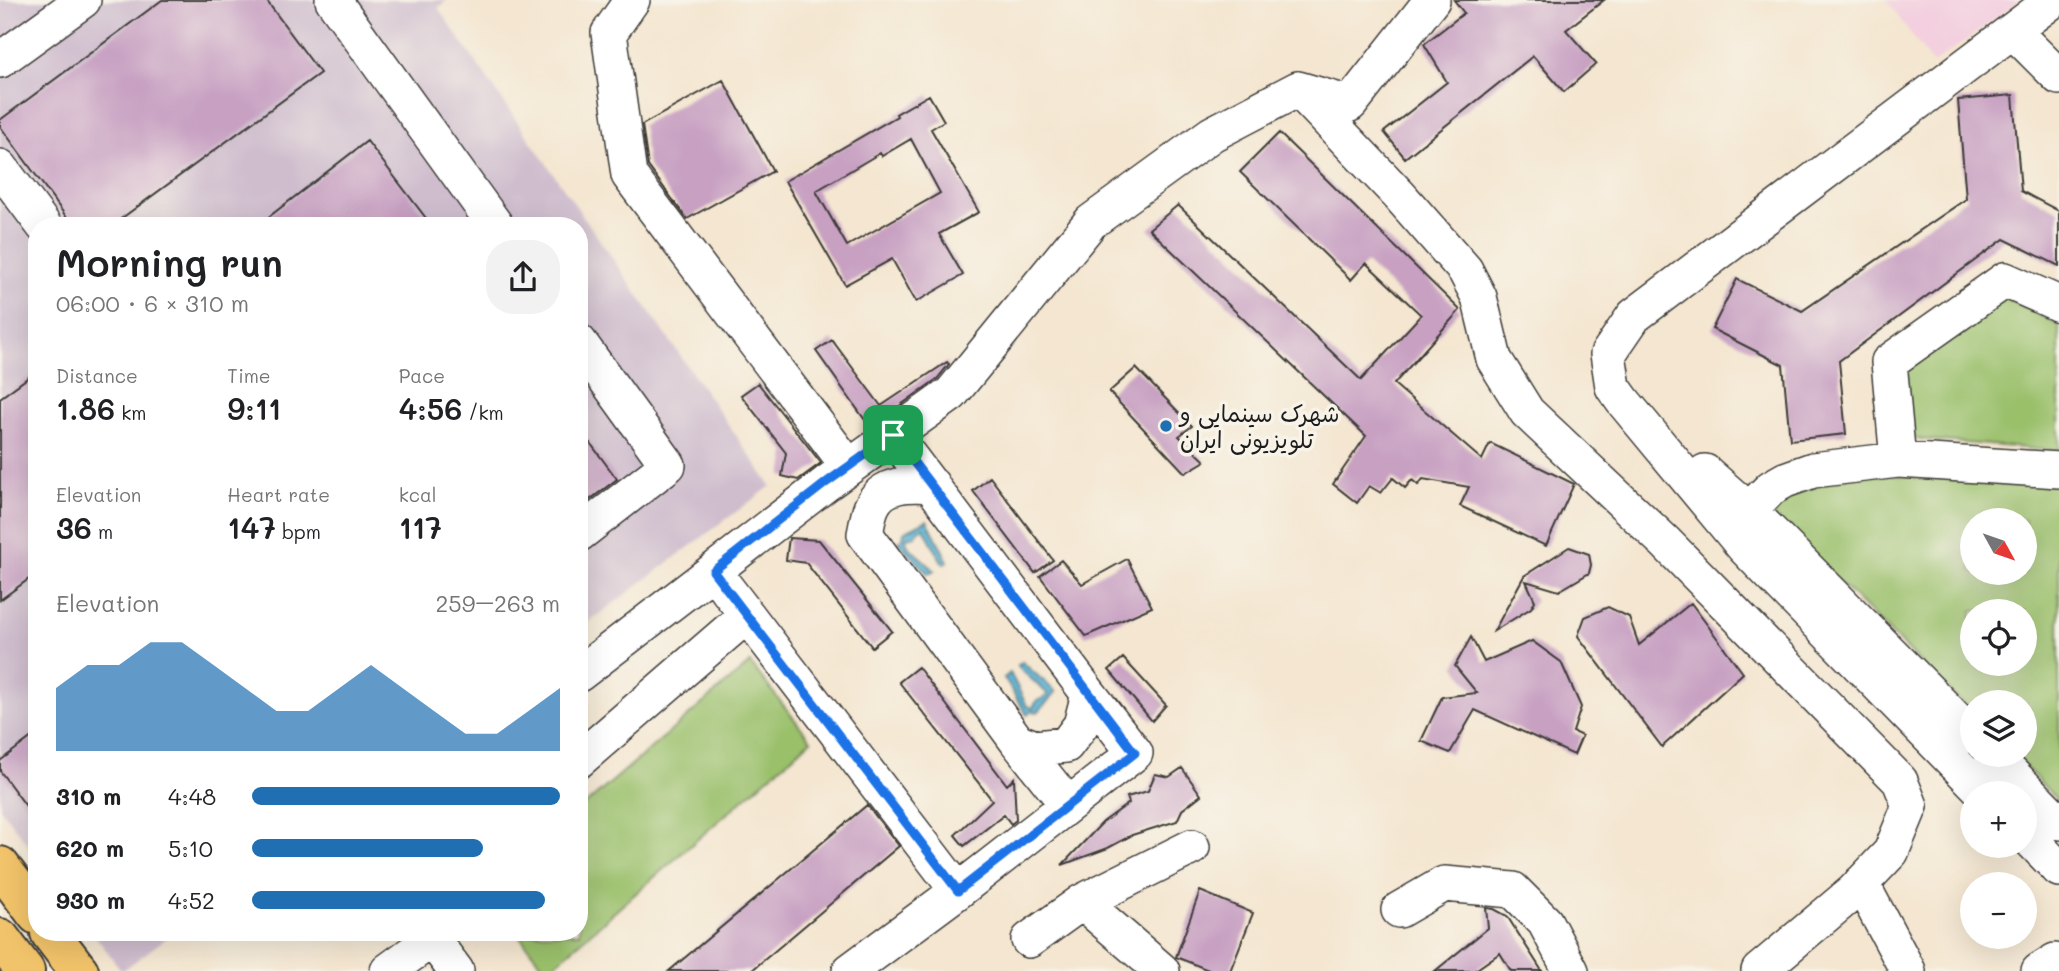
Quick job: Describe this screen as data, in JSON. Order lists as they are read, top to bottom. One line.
{"places":["شهرک سینمایی و تلویزیونی ایران"],"north":"bottom right","page":{"heading":["Morning run","06:00 · 6 × 310 m"],"stats":[["Distance","1.86 km"],["Time","9:11"],["Pace","4:56 /km"],["Elevation","36 m"],["Heart rate","147 bpm"],["kcal","117"]],"map_buttons":["+","−"],"chart":["Elevation","259–263 m"],"list":[{"name":"310 m","note":"4:48"},{"name":"620 m","note":"5:10"},{"name":"930 m","note":"4:52"}]}}
